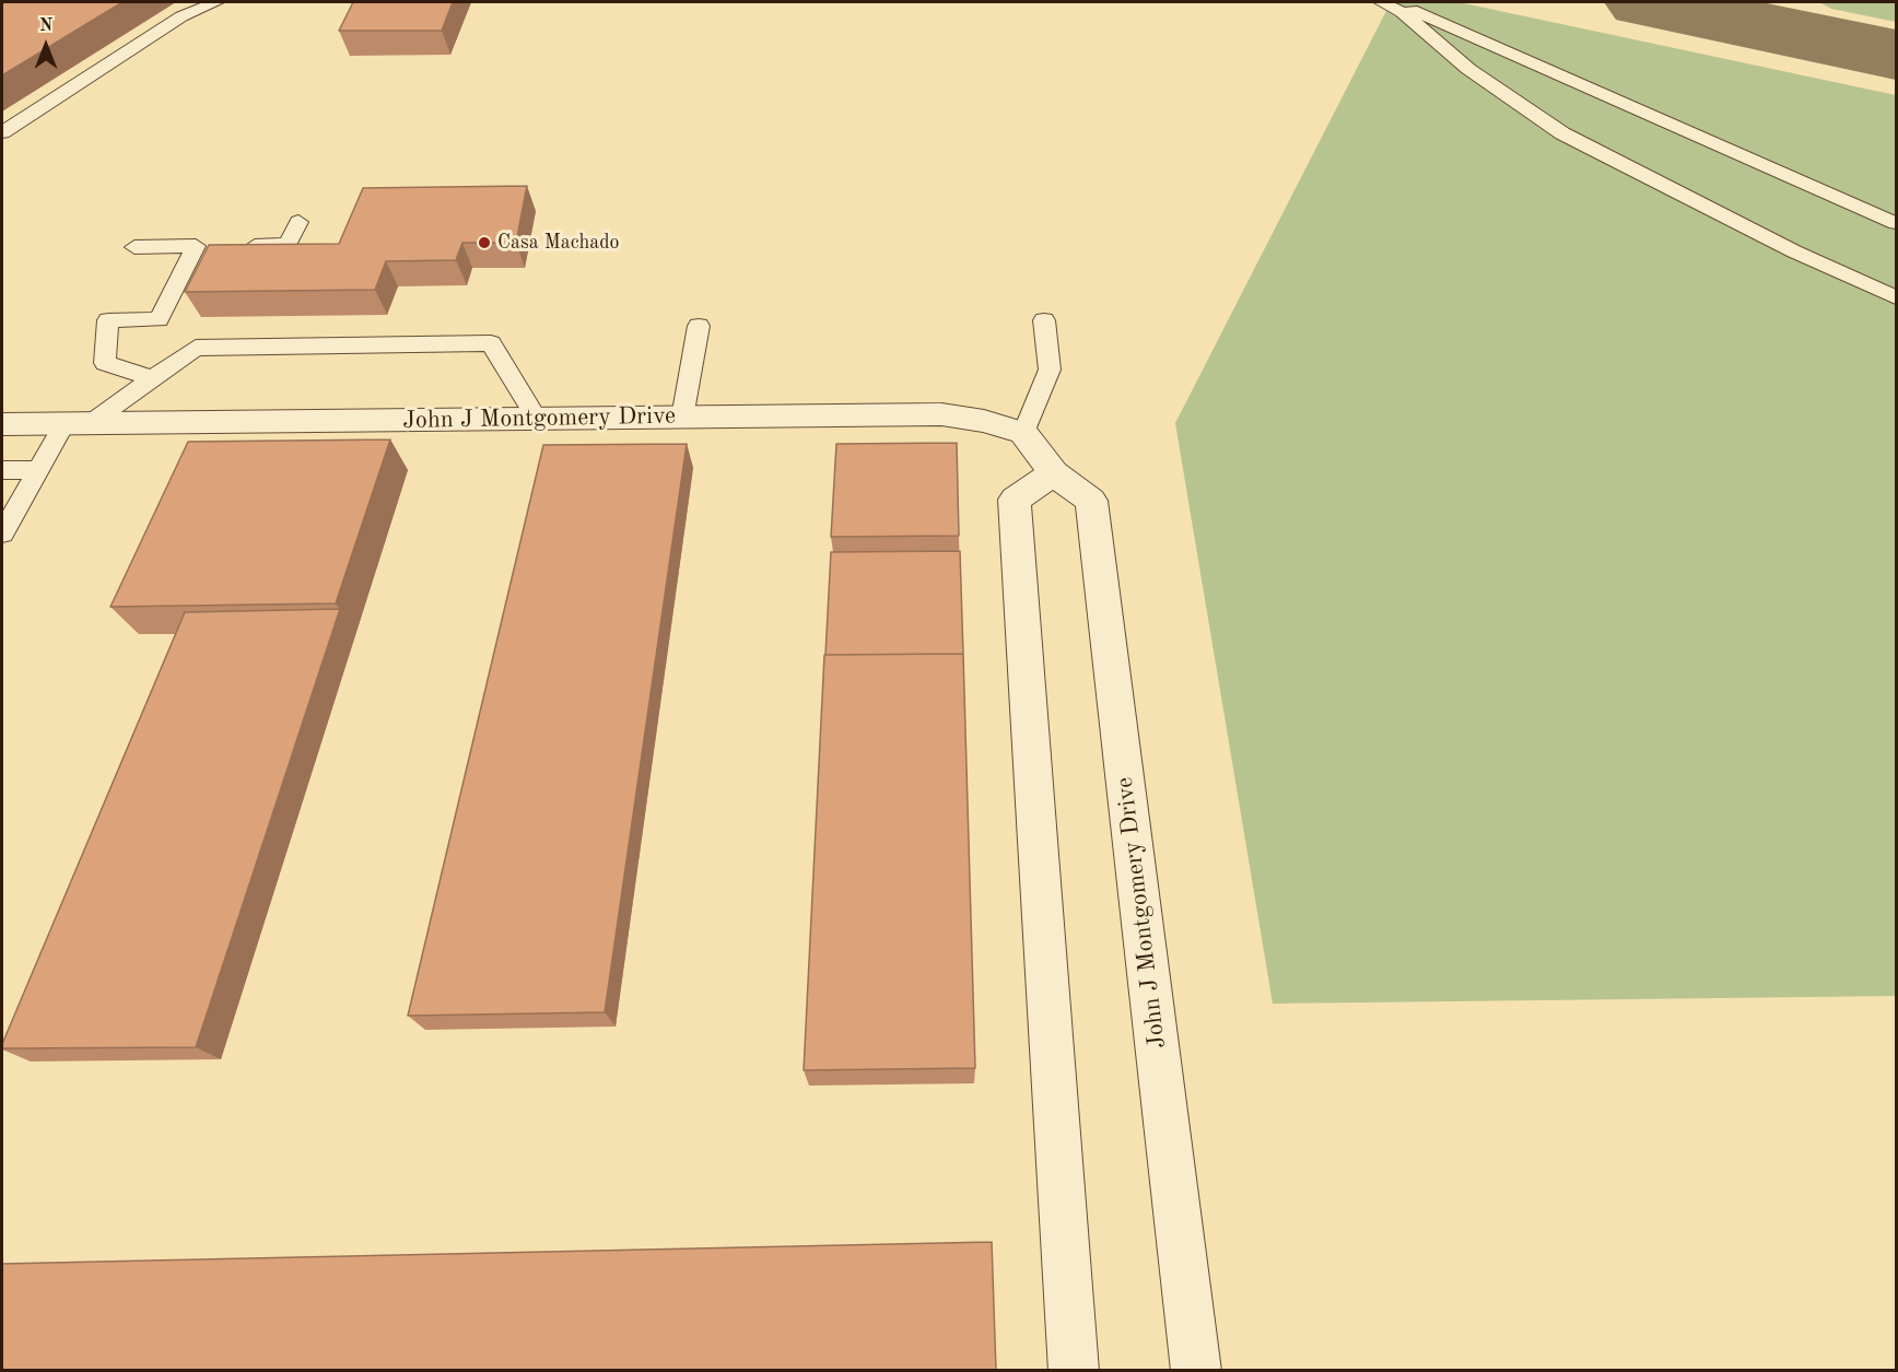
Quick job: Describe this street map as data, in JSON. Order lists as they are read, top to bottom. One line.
{"streets":{"street":["John J Montgomery Drive"]},"places":["Casa Machado"],"north":"top"}
